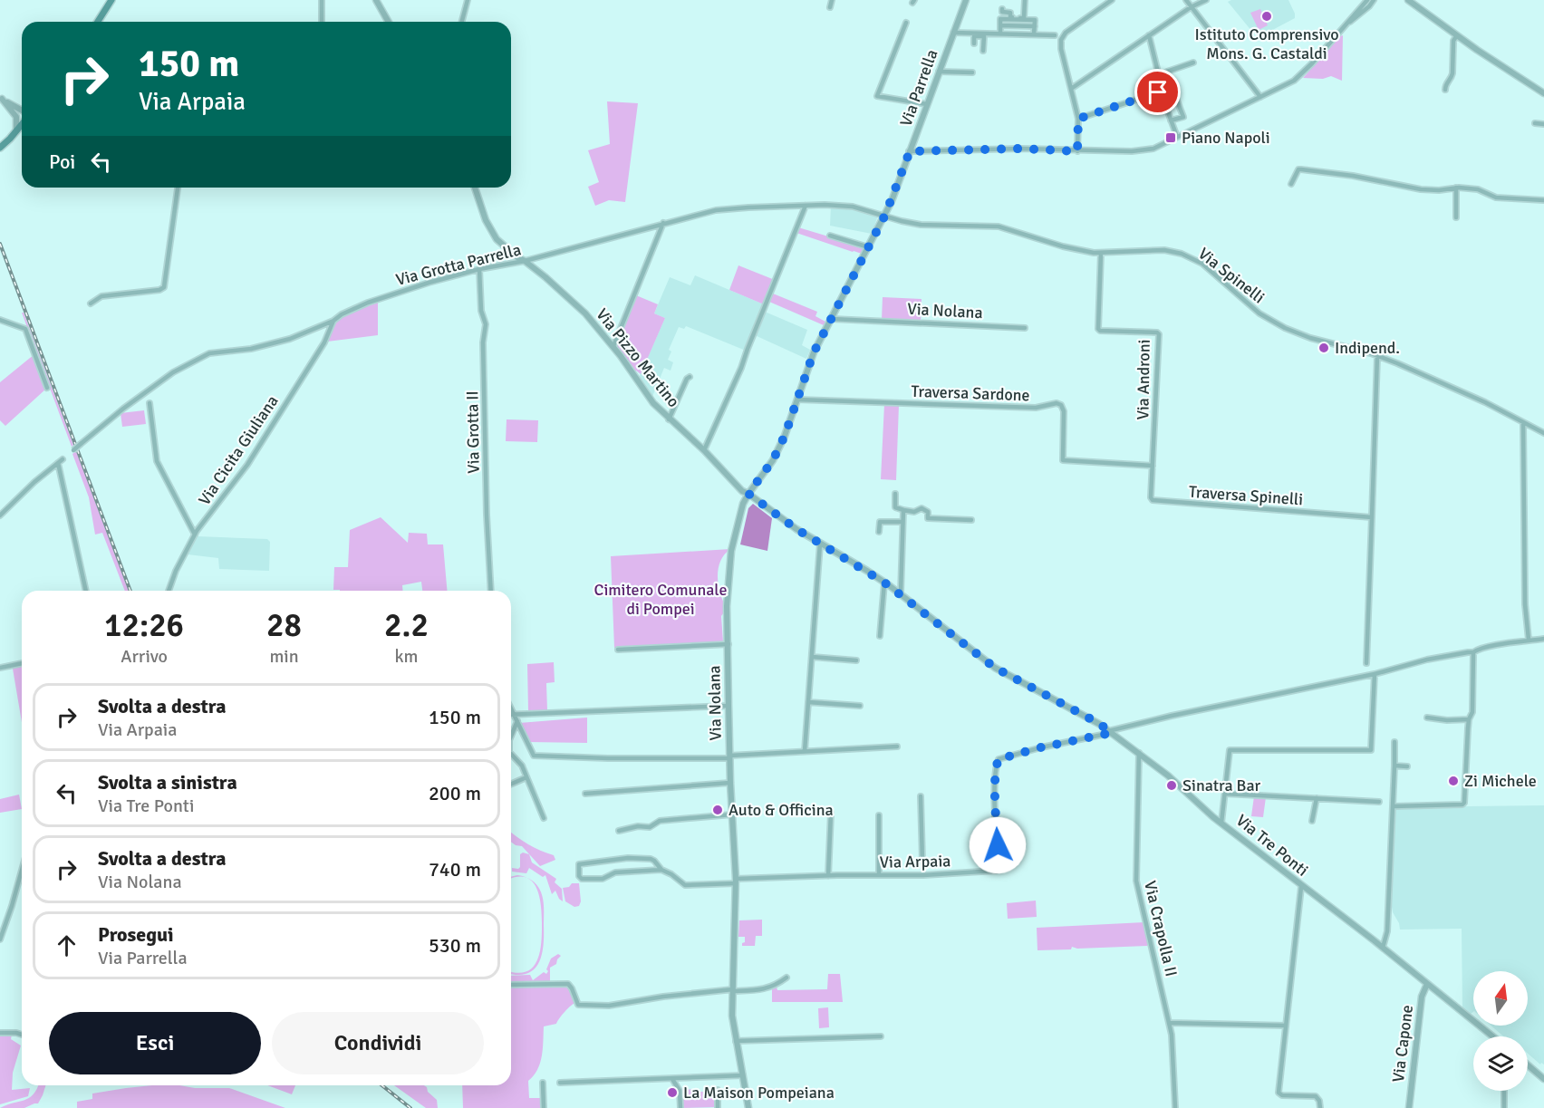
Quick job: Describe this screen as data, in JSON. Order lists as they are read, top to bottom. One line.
{"streets":{"street":["Via Parrella","Via Grotta Parrella","Via Spinelli","Via Nolana","Via Pizzo Martino","Via Androni","Traversa Sardone","Via Grotta II","Via Cicita Giuliana","Traversa Spinelli","Via Tre Ponti","Via Arpaia","Via Crapolla II","Via Capone"]},"crossings":[["Via Parrella","Via Grotta Parrella"],["Via Parrella","Via Spinelli"],["Via Parrella","Via Nolana"],["Via Grotta Parrella","Via Spinelli"],["Via Grotta Parrella","Via Nolana"],["Via Grotta Parrella","Via Pizzo Martino"],["Via Grotta Parrella","Via Grotta II"],["Via Grotta Parrella","Via Cicita Giuliana"],["Via Spinelli","Via Nolana"],["Via Spinelli","Via Androni"],["Via Nolana","Via Pizzo Martino"],["Via Nolana","Traversa Sardone"],["Via Nolana","Via Tre Ponti"],["Via Nolana","Via Arpaia"],["Via Pizzo Martino","Via Tre Ponti"],["Via Androni","Traversa Sardone"],["Via Androni","Traversa Spinelli"],["Traversa Sardone","Traversa Spinelli"],["Via Tre Ponti","Via Arpaia"],["Via Tre Ponti","Via Crapolla II"],["Via Tre Ponti","Via Capone"]],"parks":["Cimitero Comunale di Pompei"],"places":{"other":["Istituto Comprensivo Mons. G. Castaldi","Indipend.","Zi Michele","Sinatra Bar","Auto & Officina","La Maison Pompeiana"],"transit":["Piano Napoli"]},"north":"top","page":{"turn":["150 m","Via Arpaia"],"then":"Poi","eta":["12:26","Arrivo","28","min","2.2","km"],"list":[{"name":"Svolta a destra","note":"Via Arpaia","value":"150 m"},{"name":"Svolta a sinistra","note":"Via Tre Ponti","value":"200 m"},{"name":"Svolta a destra","note":"Via Nolana","value":"740 m"},{"name":"Prosegui","note":"Via Parrella","value":"530 m"}],"buttons":["Esci","Condividi"]}}
